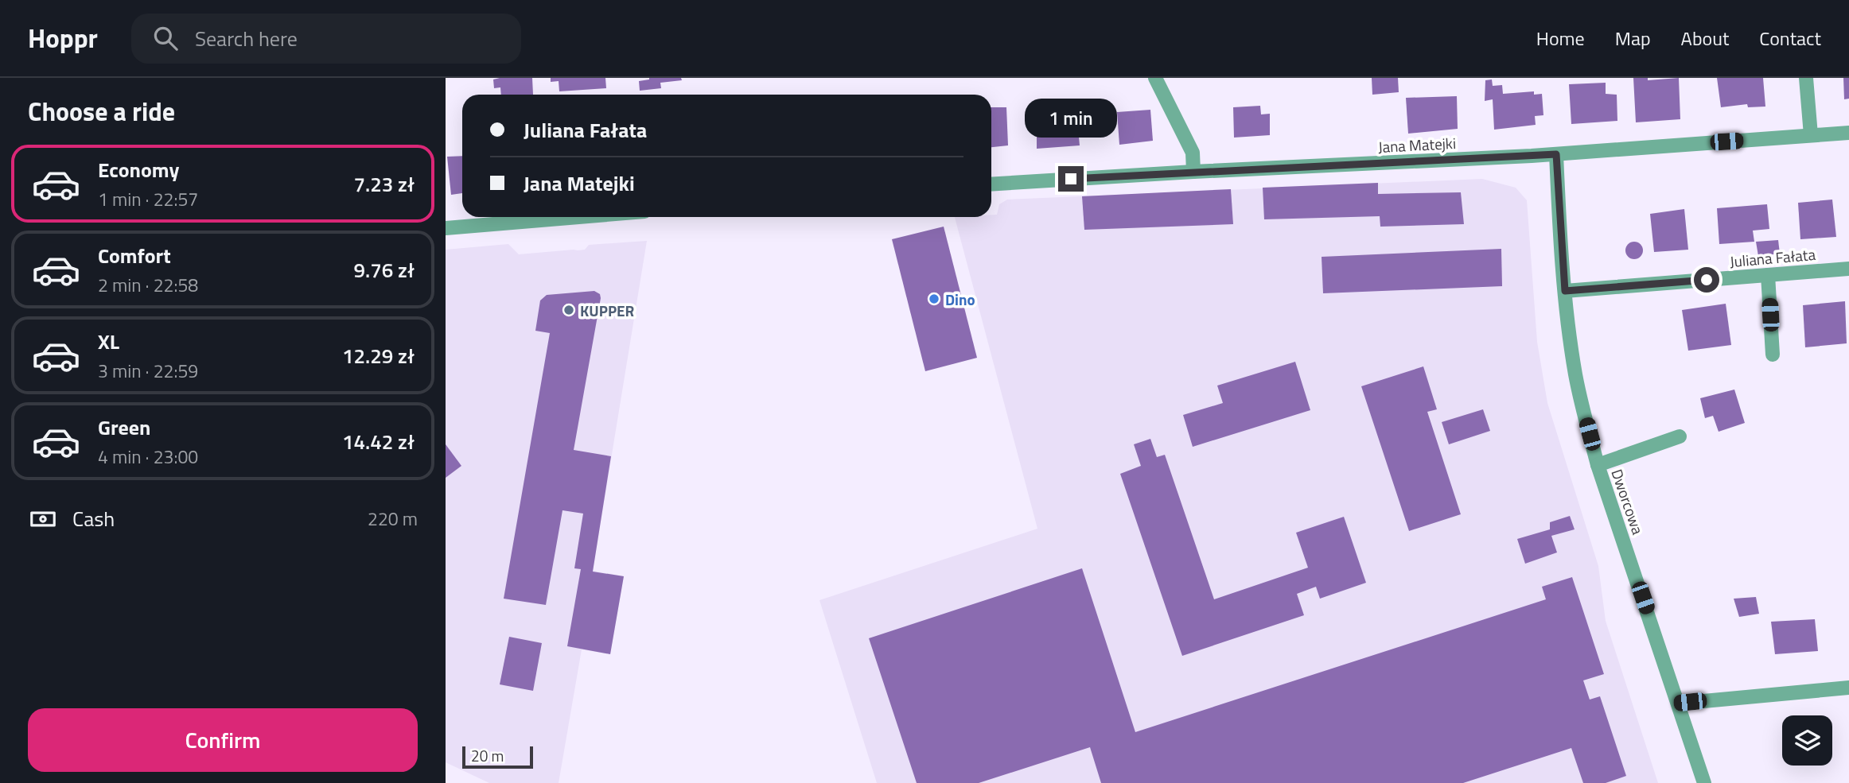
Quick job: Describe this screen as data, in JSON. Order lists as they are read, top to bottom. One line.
{"streets":{"street":["Jana Matejki","Juliana Fałata","Dworcowa"]},"crossings":[["Jana Matejki","Dworcowa"],["Juliana Fałata","Dworcowa"]],"places":["Dino","KUPPER"],"scale_bar":"20 m","page":{"header":"Hoppr","search":"Search here","nav":["Home","Map","About","Contact"],"heading":"Choose a ride","banner":["Juliana Fałata","Jana Matejki"],"bubble":"1 min","list":[{"name":"Economy","note":"1 min · 22:57","value":"7.23 zł"},{"name":"Comfort","note":"2 min · 22:58","value":"9.76 zł"},{"name":"XL","note":"3 min · 22:59","value":"12.29 zł"},{"name":"Green","note":"4 min · 23:00","value":"14.42 zł"}],"pay":["Cash","220 m"],"buttons":"Confirm","scale":"20 m"}}
